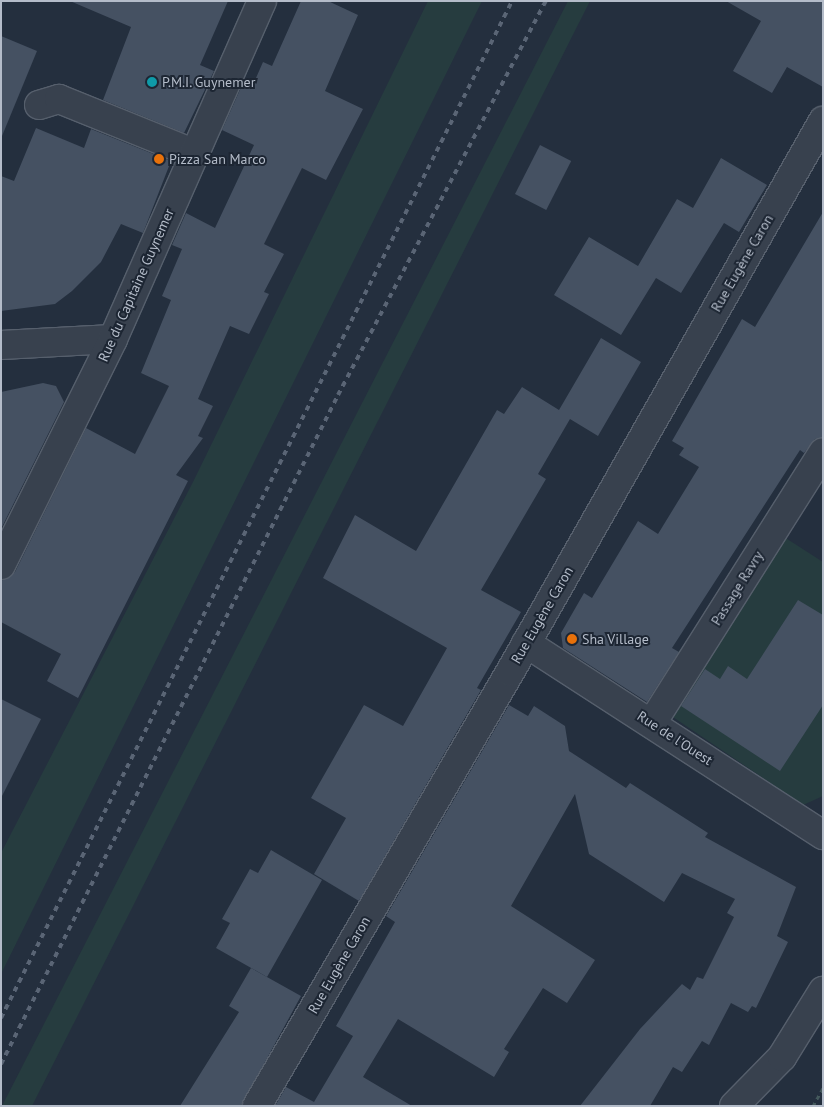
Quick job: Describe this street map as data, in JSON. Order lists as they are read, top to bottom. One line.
{"streets":{"street":["Rue Eugène Caron","Rue du Capitaine Guynemer","Passage Ravry","Rue de l'Ouest"]},"crossings":[["Rue Eugène Caron","Rue de l'Ouest"],["Passage Ravry","Rue de l'Ouest"]],"places":["P.M.I. Guynemer","Pizza San Marco","Sha Village"]}
